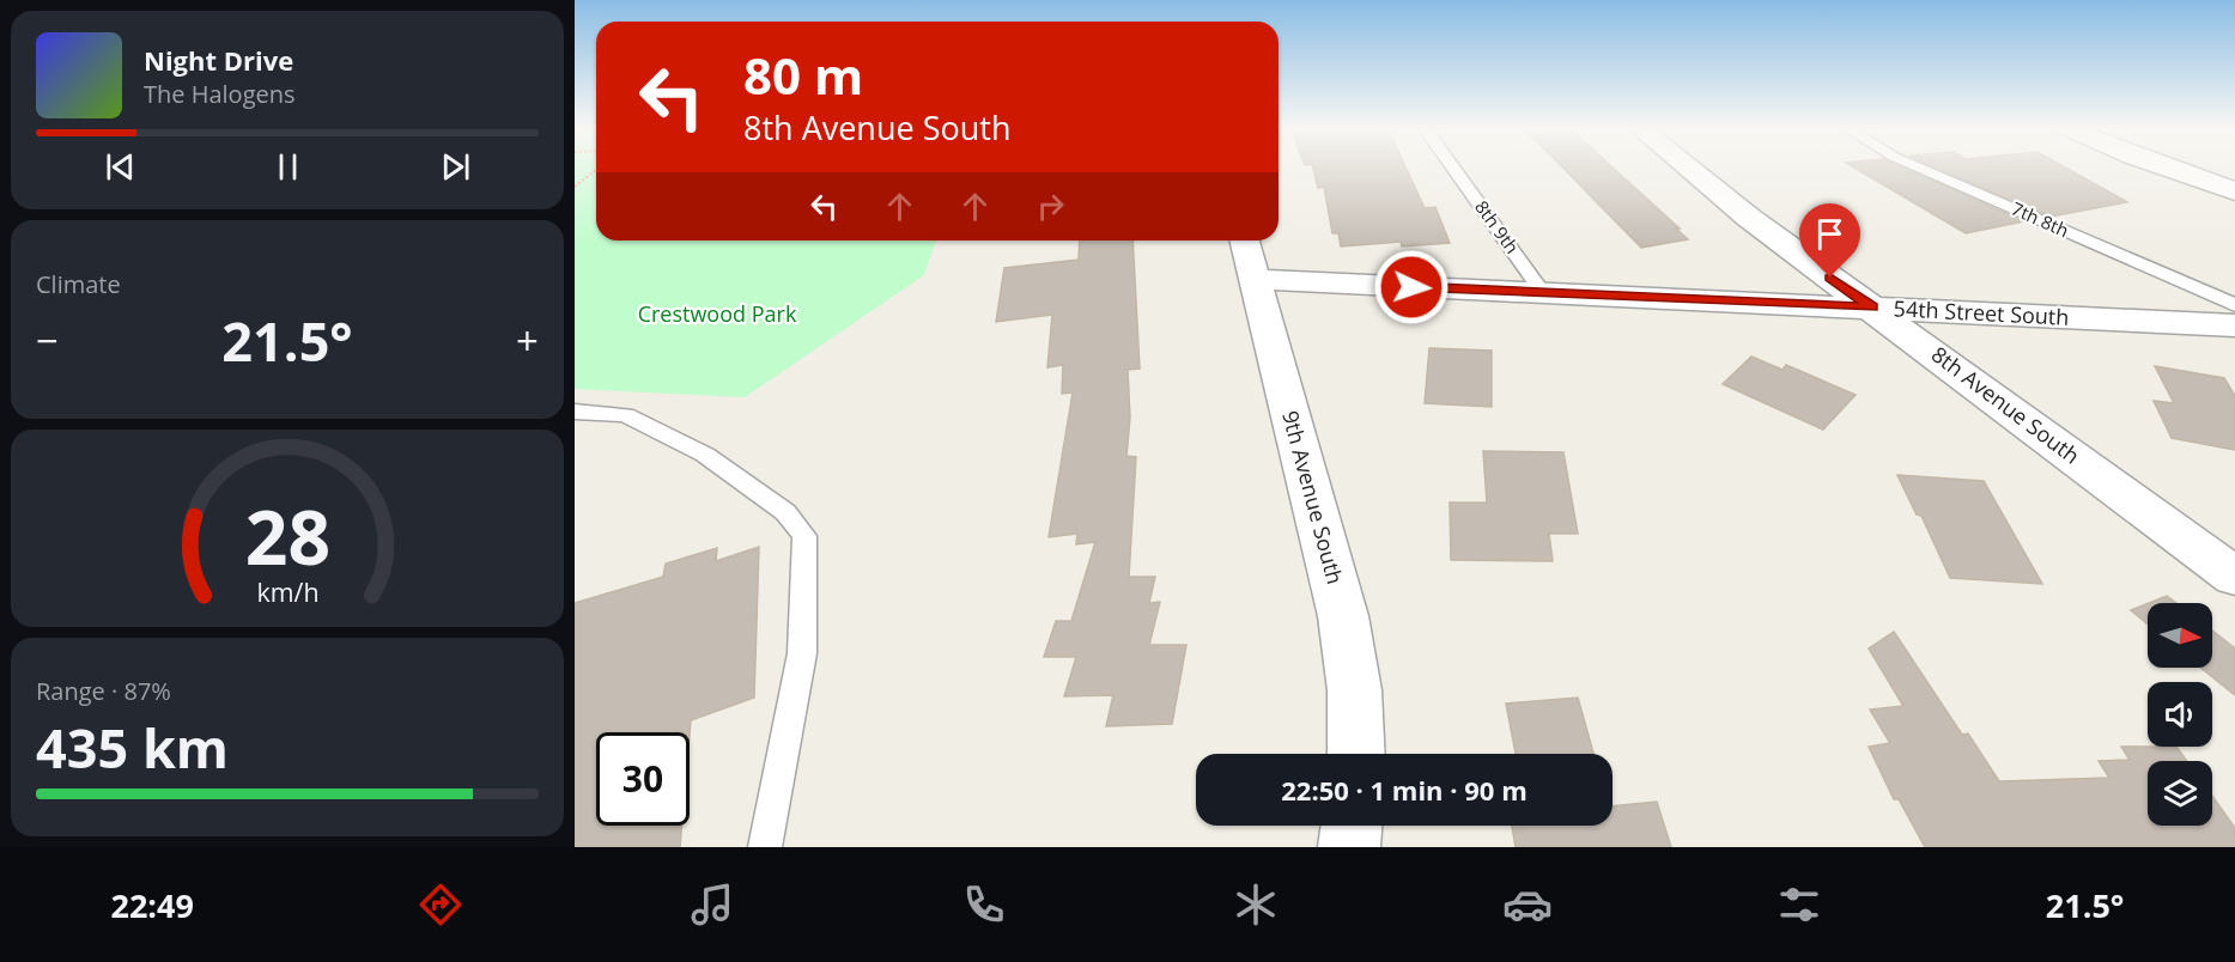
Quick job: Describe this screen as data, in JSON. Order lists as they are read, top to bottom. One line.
{"streets":{"street":["54th Street South","8th Avenue South","9th Avenue South"],"lane":["7th 8th","8th 9th"]},"crossings":[["8th 9th","54th Street South"],["54th Street South","8th Avenue South"],["54th Street South","9th Avenue South"]],"parks":["Crestwood Park"],"north":"right","page":{"turn":["80 m","8th Avenue South"],"song":["Night Drive","The Halogens"],"tile":["Climate",["Range · 87%","435 km"]],"heat":["−","21.5°","+"],"limit":"30","trip":"22:50 · 1 min · 90 m","tabs":["22:49","21.5°"],"gauge":["28","km/h"]}}
